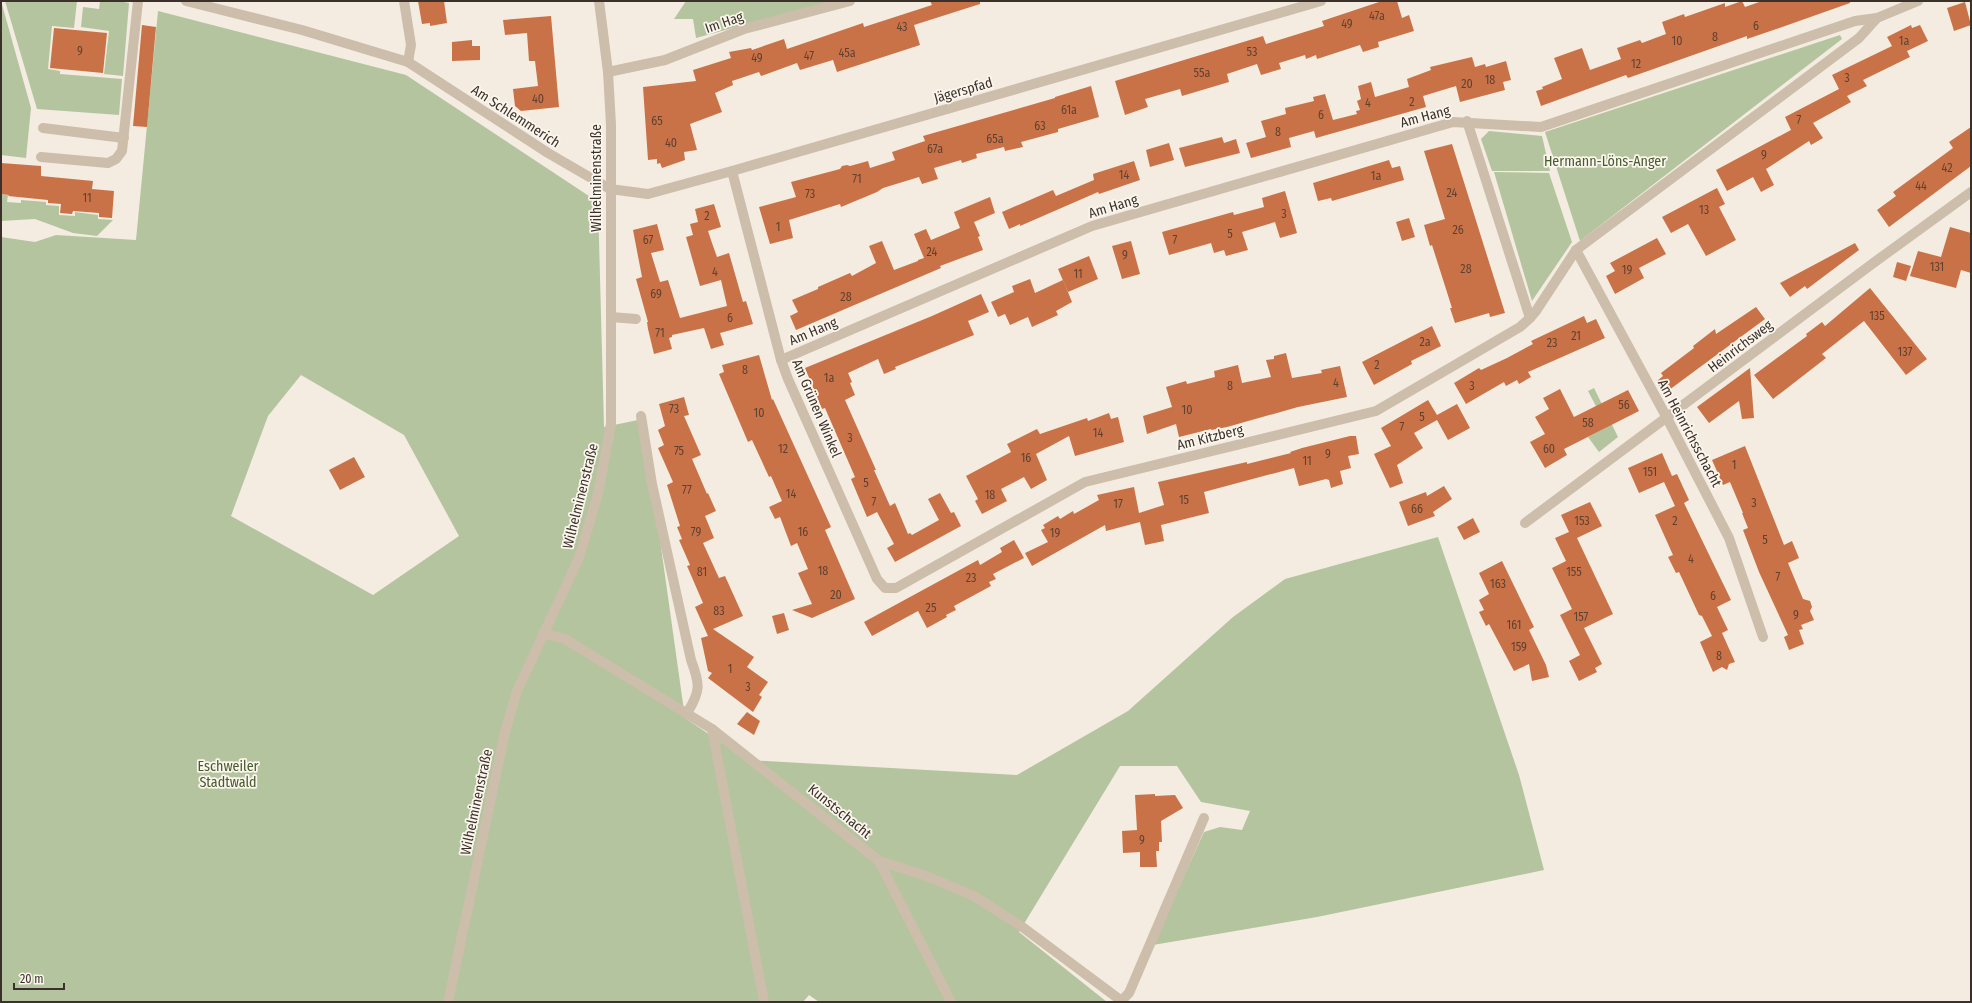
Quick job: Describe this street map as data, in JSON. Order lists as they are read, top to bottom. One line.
{"streets":{"street":["Im Hag","Jägerspfad","Am Schlemmerich","Am Hang","Wilhelminenstraße","Heinrichsweg","Am Grünen Winkel","Am Heinrichsschacht","Am Kitzberg","Kunstschacht"]},"crossings":[["Im Hag","Wilhelminenstraße"],["Jägerspfad","Am Schlemmerich"],["Jägerspfad","Wilhelminenstraße"],["Jägerspfad","Am Grünen Winkel"],["Am Schlemmerich","Wilhelminenstraße"],["Am Hang","Am Grünen Winkel"],["Wilhelminenstraße","Kunstschacht"],["Heinrichsweg","Am Heinrichsschacht"],["Am Grünen Winkel","Am Kitzberg"]],"parks":["Hermann-Löns-Anger","Eschweiler Stadtwald"],"house_numbers":["47a","49","6","43","8","10","1a","9","53","45a","47","49","12","55a","3","18","20","40","2","4","61a","6","7","65","63","8","65a","40","67a","9","42","14","1a","71","44","24","73","11","13","3","2","1","26","5","67","7","24","9","131","28","19","4","11","69","28","135","6","71","21","2a","23","137","2","8","1a","4","8","3","56","73","10","10","5","58","7","14","3","12","60","75","9","16","11","1","151","5","77","14","18","15","7","3","17","66","153","2","79","16","19","5","4","18","81","155","7","23","163","20","6","25","83","9","157","161","159","8","1","3","9"],"scale_bar":"20 m"}
